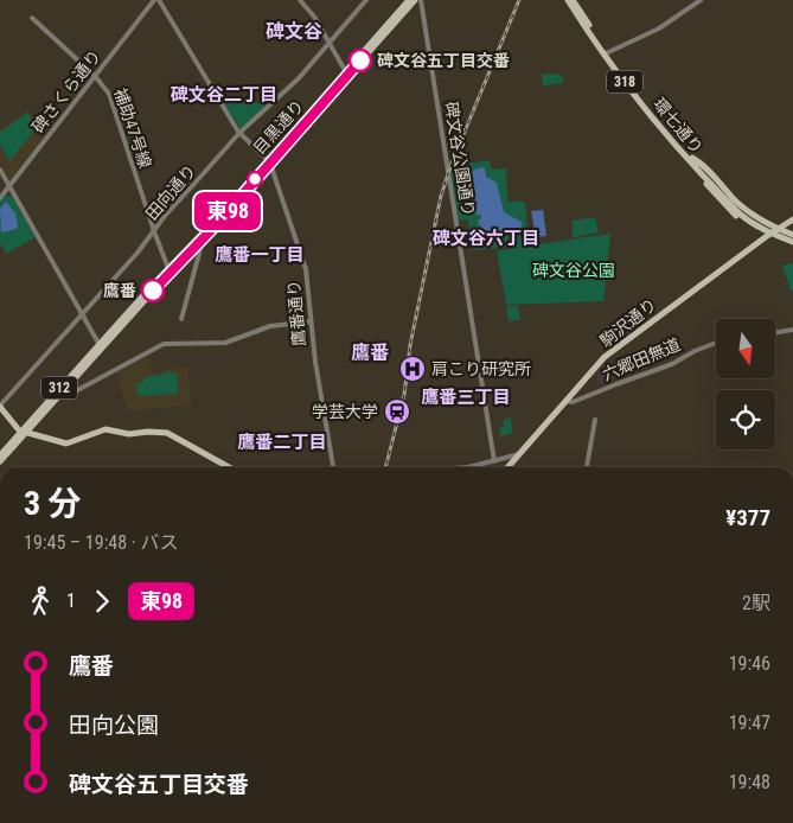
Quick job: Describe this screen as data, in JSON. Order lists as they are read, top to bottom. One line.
{"streets":{"main road":["318","環七通り","目黒通り","駒沢通り","312"],"street":["碑さくら通り","補助47号線","碑文谷公園通り","田向通り","鷹番通り","六郷田無道"]},"crossings":[["碑さくら通り","補助47号線"],["目黒通り","補助47号線"],["目黒通り","鷹番通り"],["補助47号線","田向通り"],["田向通り","鷹番通り"],["駒沢通り","六郷田無道"]],"districts":["碑文谷","碑文谷二丁目","碑文谷六丁目","鷹番一丁目","鷹番","鷹番三丁目","鷹番二丁目"],"parks":["碑文谷公園"],"places":{"other":["碑文谷五丁目交番","鷹番"],"hospital":["肩こり研究所"],"station":["学芸大学"]},"lines":["bus line 東98"],"north":"bottom","page":{"on_map":"東98","heading":["3 分","19:45 – 19:48 · バス","¥377"],"legs":["1","東98","2駅"],"list":[{"name":"鷹番","value":"19:46"},{"name":"田向公園","value":"19:47"},{"name":"碑文谷五丁目交番","value":"19:48"}]}}
